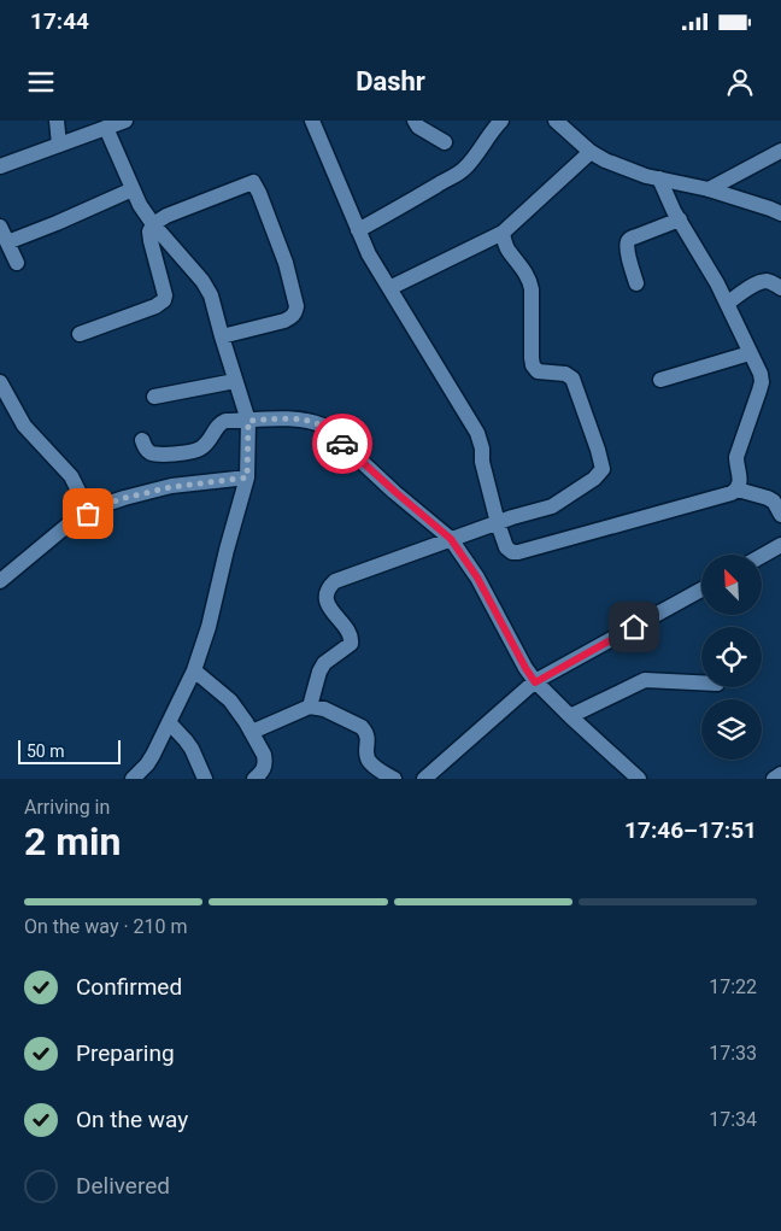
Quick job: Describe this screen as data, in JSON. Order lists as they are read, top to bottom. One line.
{"scale_bar":"50 m","north":"top left","page":{"status":"17:44","header":"Dashr","scale":"50 m","heading":["2 min","Arriving in","17:46–17:51"],"bar":"On the way · 210 m","list":[["Confirmed","17:22"],["Preparing","17:33"],["On the way","17:34"],"Delivered"]}}
